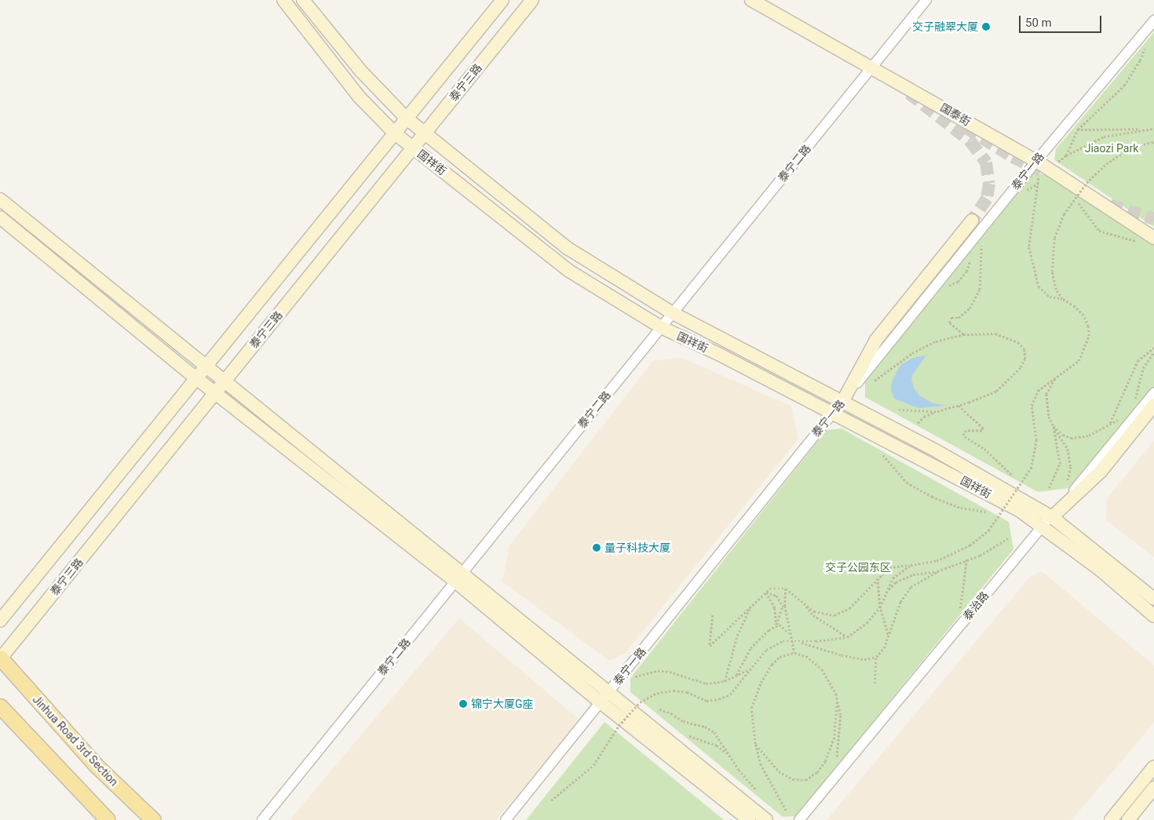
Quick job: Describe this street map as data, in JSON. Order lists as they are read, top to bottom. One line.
{"streets":{"main road":["Jinhua Road 3rd Section"],"street":["泰宁三路","国泰街","国祥街","泰宁二路","泰宁一路","泰治路"]},"crossings":[["泰宁三路","国祥街"],["泰宁三路","Jinhua Road 3rd Section"],["国泰街","泰宁二路"],["国泰街","泰宁一路"],["国祥街","泰宁二路"],["国祥街","泰宁一路"],["国祥街","泰治路"]],"parks":["Jiaozi Park","交子公园东区"],"places":["交子融翠大厦","量子科技大厦","锦宁大厦G座"],"scale_bar":"50 m"}
